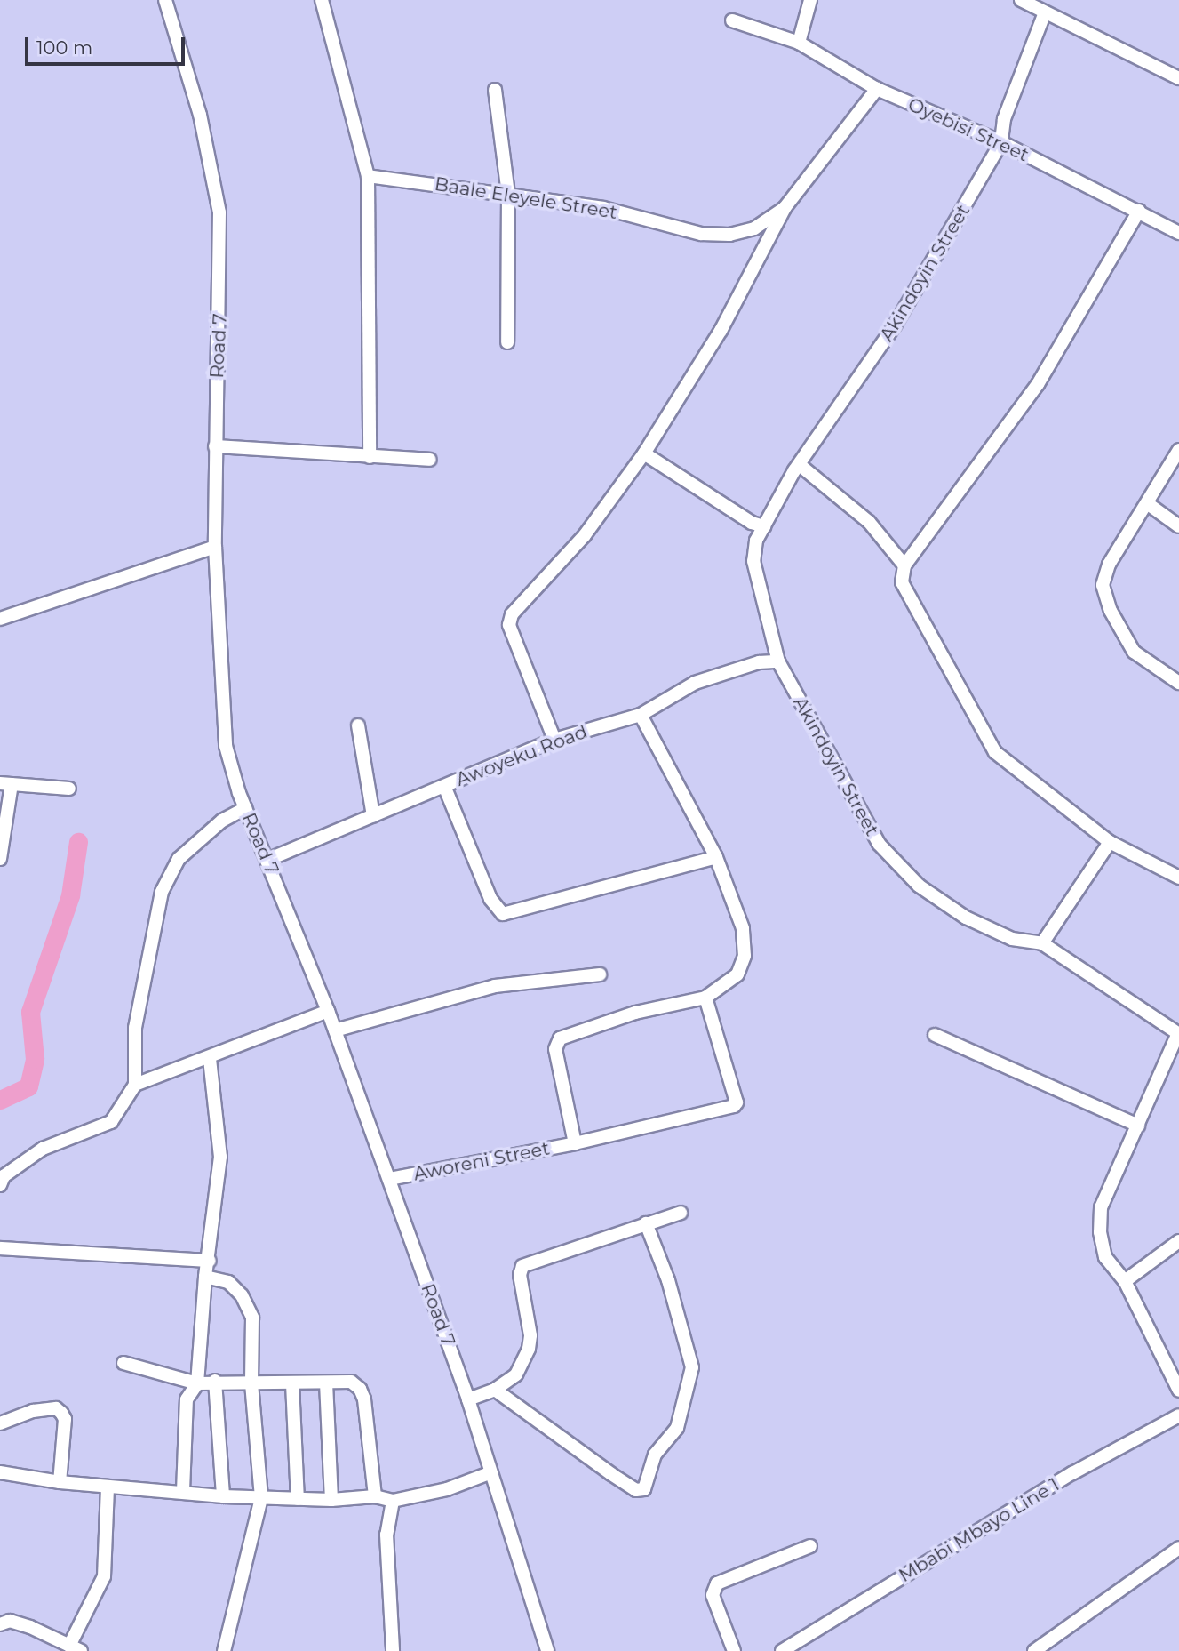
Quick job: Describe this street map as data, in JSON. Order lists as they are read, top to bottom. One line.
{"streets":{"street":["Oyebisi Street","Baale Eleyele Street","Akindoyin Street","Road 7","Awoyeku Road","Aworeni Street","Mbabi Mbayo Line 1"]},"crossings":[["Oyebisi Street","Baale Eleyele Street"],["Oyebisi Street","Akindoyin Street"],["Akindoyin Street","Awoyeku Road"],["Road 7","Awoyeku Road"],["Road 7","Aworeni Street"]],"scale_bar":"100 m"}
